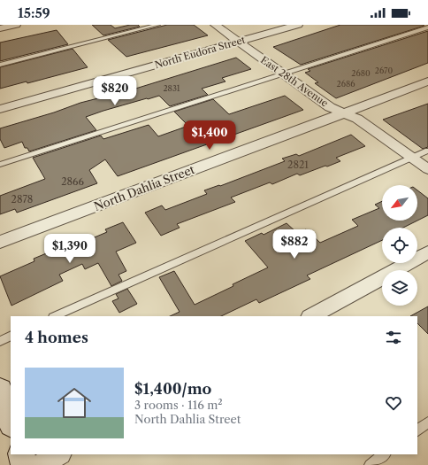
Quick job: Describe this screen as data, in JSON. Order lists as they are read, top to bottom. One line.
{"streets":{"street":["North Eudora Street","East 28th Avenue","North Dahlia Street"]},"crossings":[["North Eudora Street","East 28th Avenue"],["East 28th Avenue","North Dahlia Street"]],"house_numbers":["2670","2680","2686","2831","2821","2866","2878"],"north":"bottom left","page":{"status":"15:59","price":["$820","$1,400","$882","$1,390"],"heading":"4 homes","list":[{"name":"$1,400/mo","note":"3 rooms · 116 m² · North Dahlia Street"}]}}
